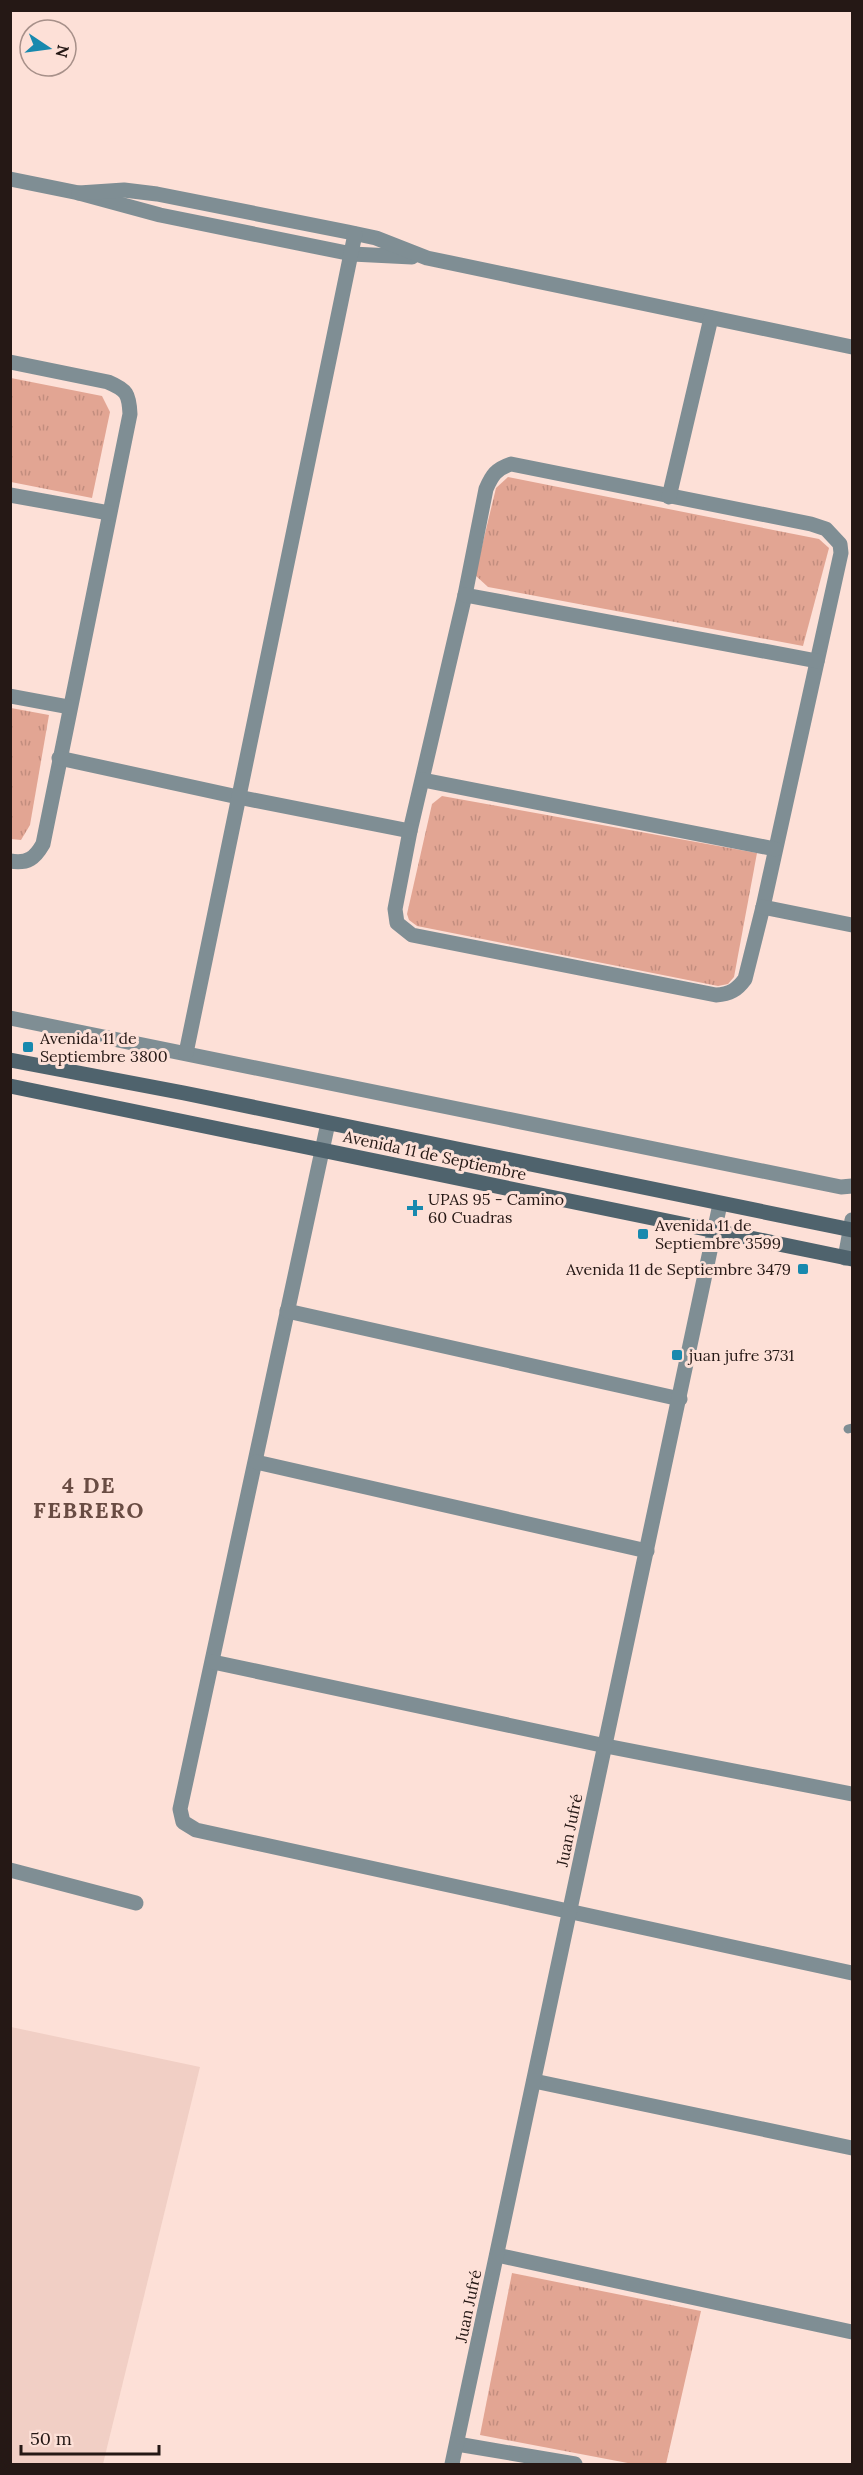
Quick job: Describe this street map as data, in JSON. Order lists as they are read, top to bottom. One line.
{"streets":{"main road":["Avenida 11 de Septiembre"],"street":["Juan Jufré"]},"crossings":[["Avenida 11 de Septiembre","Juan Jufré"]],"districts":["4 DE FEBRERO"],"places":{"transit":["Avenida 11 de Septiembre 3800","Avenida 11 de Septiembre 3599","Avenida 11 de Septiembre 3479","juan jufre 3731"],"health":["UPAS 95 - Camino 60 Cuadras"]},"scale_bar":"50 m","north":"right"}
